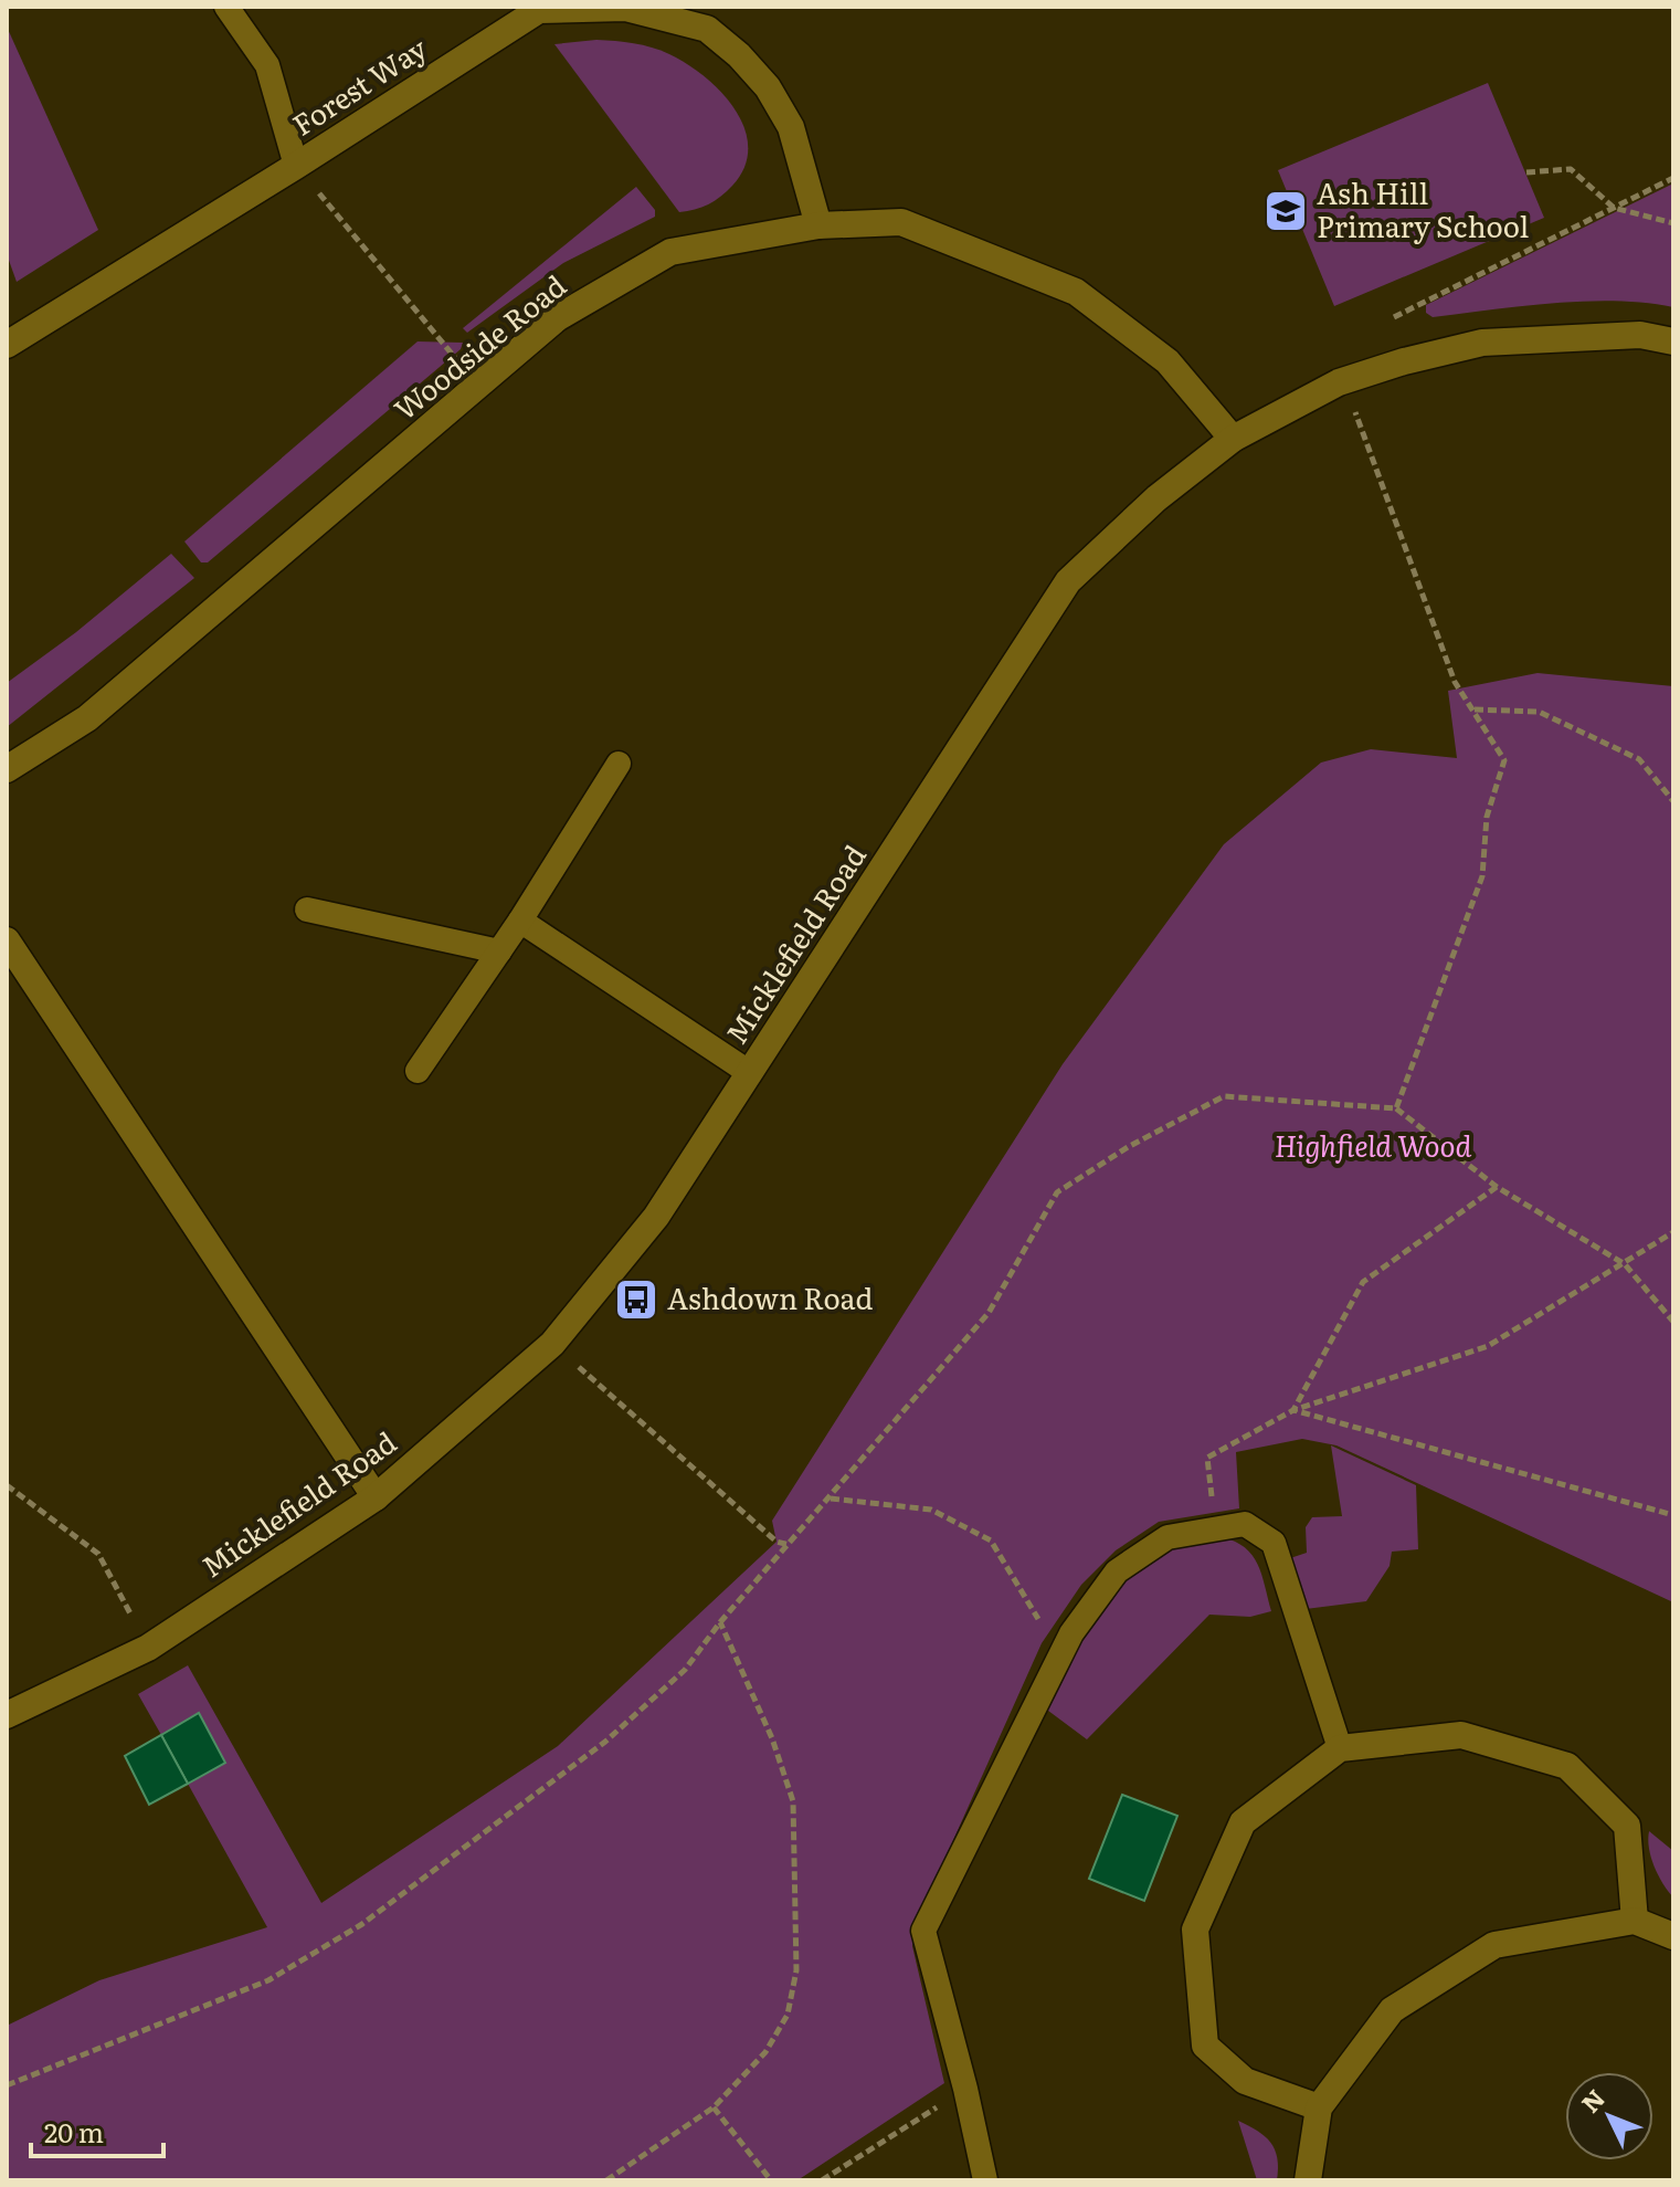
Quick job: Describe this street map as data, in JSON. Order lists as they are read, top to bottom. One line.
{"streets":{"street":["Forest Way","Woodside Road","Micklefield Road"]},"crossings":[["Forest Way","Woodside Road"],["Woodside Road","Micklefield Road"]],"parks":["Highfield Wood"],"places":{"school or university":["Ash Hill Primary School"],"bus stop":["Ashdown Road"]},"scale_bar":"20 m","north":"top left"}
